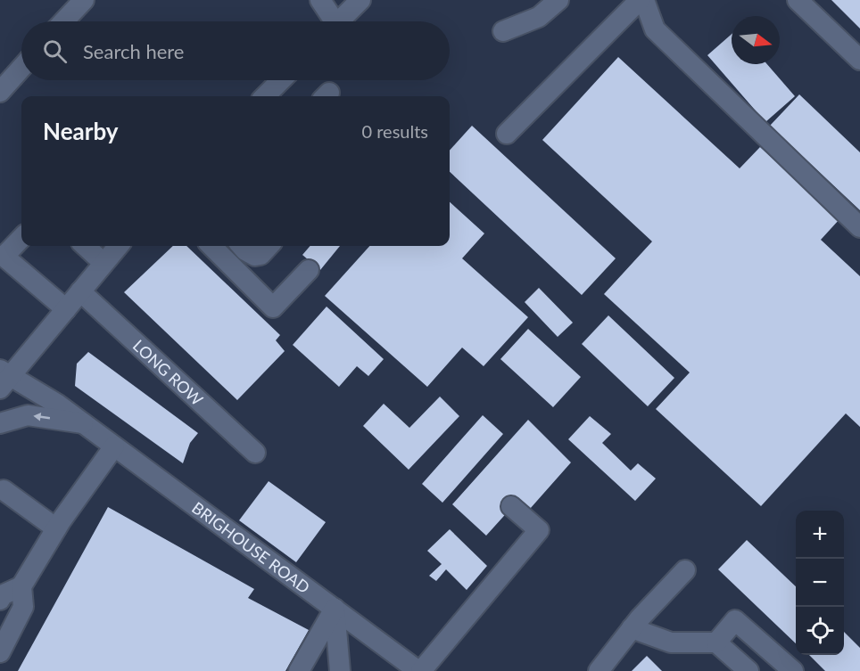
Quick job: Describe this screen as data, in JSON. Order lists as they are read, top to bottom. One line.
{"streets":{"street":["LONG ROW","BRIGHOUSE ROAD"]},"north":"right","page":{"search":"Search here","heading":["Nearby","0 results"],"map_buttons":["+","−"]}}
